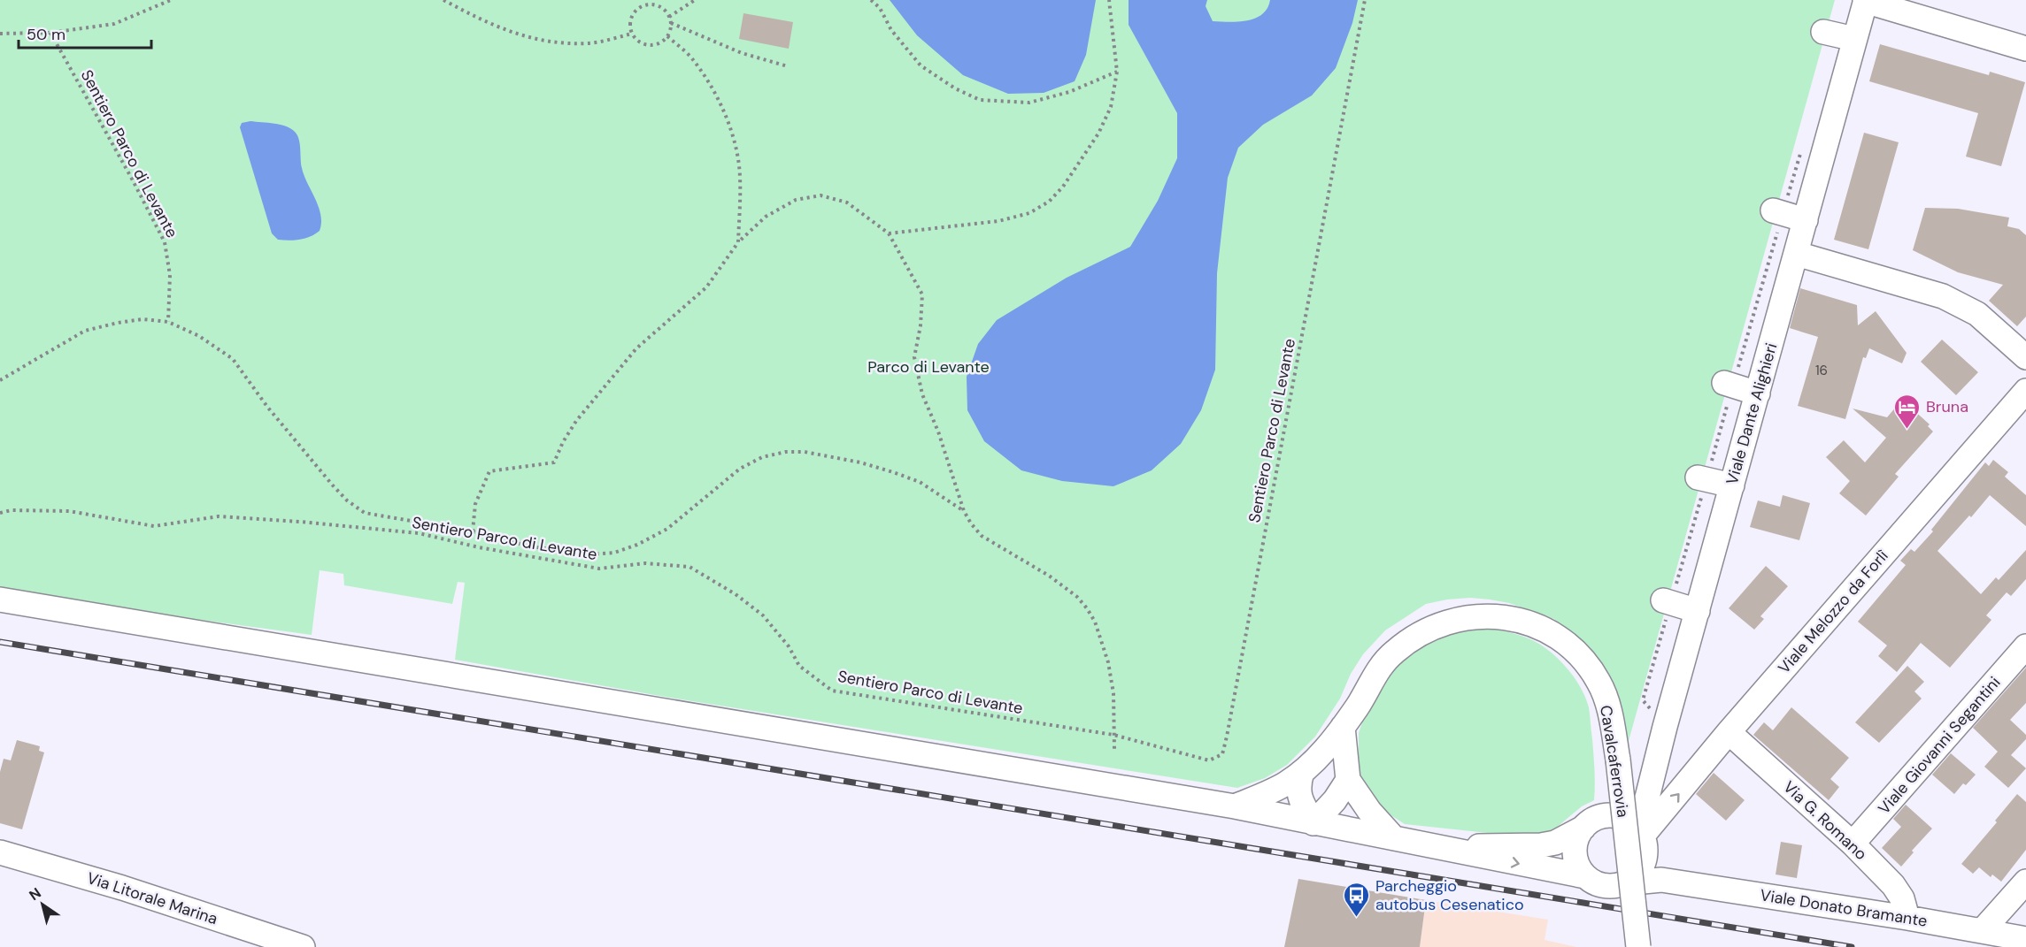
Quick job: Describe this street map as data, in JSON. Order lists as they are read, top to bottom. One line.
{"streets":{"street":["Viale Dante Alighieri","Viale Melozzo da Forlì","Viale Giovanni Segantini","Cavalcaferrovia","Via G. Romano","Via Litorale Marina","Viale Donato Bramante"],"path":["Sentiero Parco di Levante"]},"crossings":[["Viale Dante Alighieri","Viale Melozzo da Forlì"],["Viale Dante Alighieri","Viale Donato Bramante"],["Viale Melozzo da Forlì","Via G. Romano"],["Viale Melozzo da Forlì","Viale Donato Bramante"],["Viale Giovanni Segantini","Via G. Romano"],["Via G. Romano","Viale Donato Bramante"]],"parks":["Parco di Levante"],"places":{"hotel":["Bruna"],"bus stop":["Parcheggio autobus Cesenatico"]},"house_numbers":["16"],"scale_bar":"50 m","north":"top left"}
